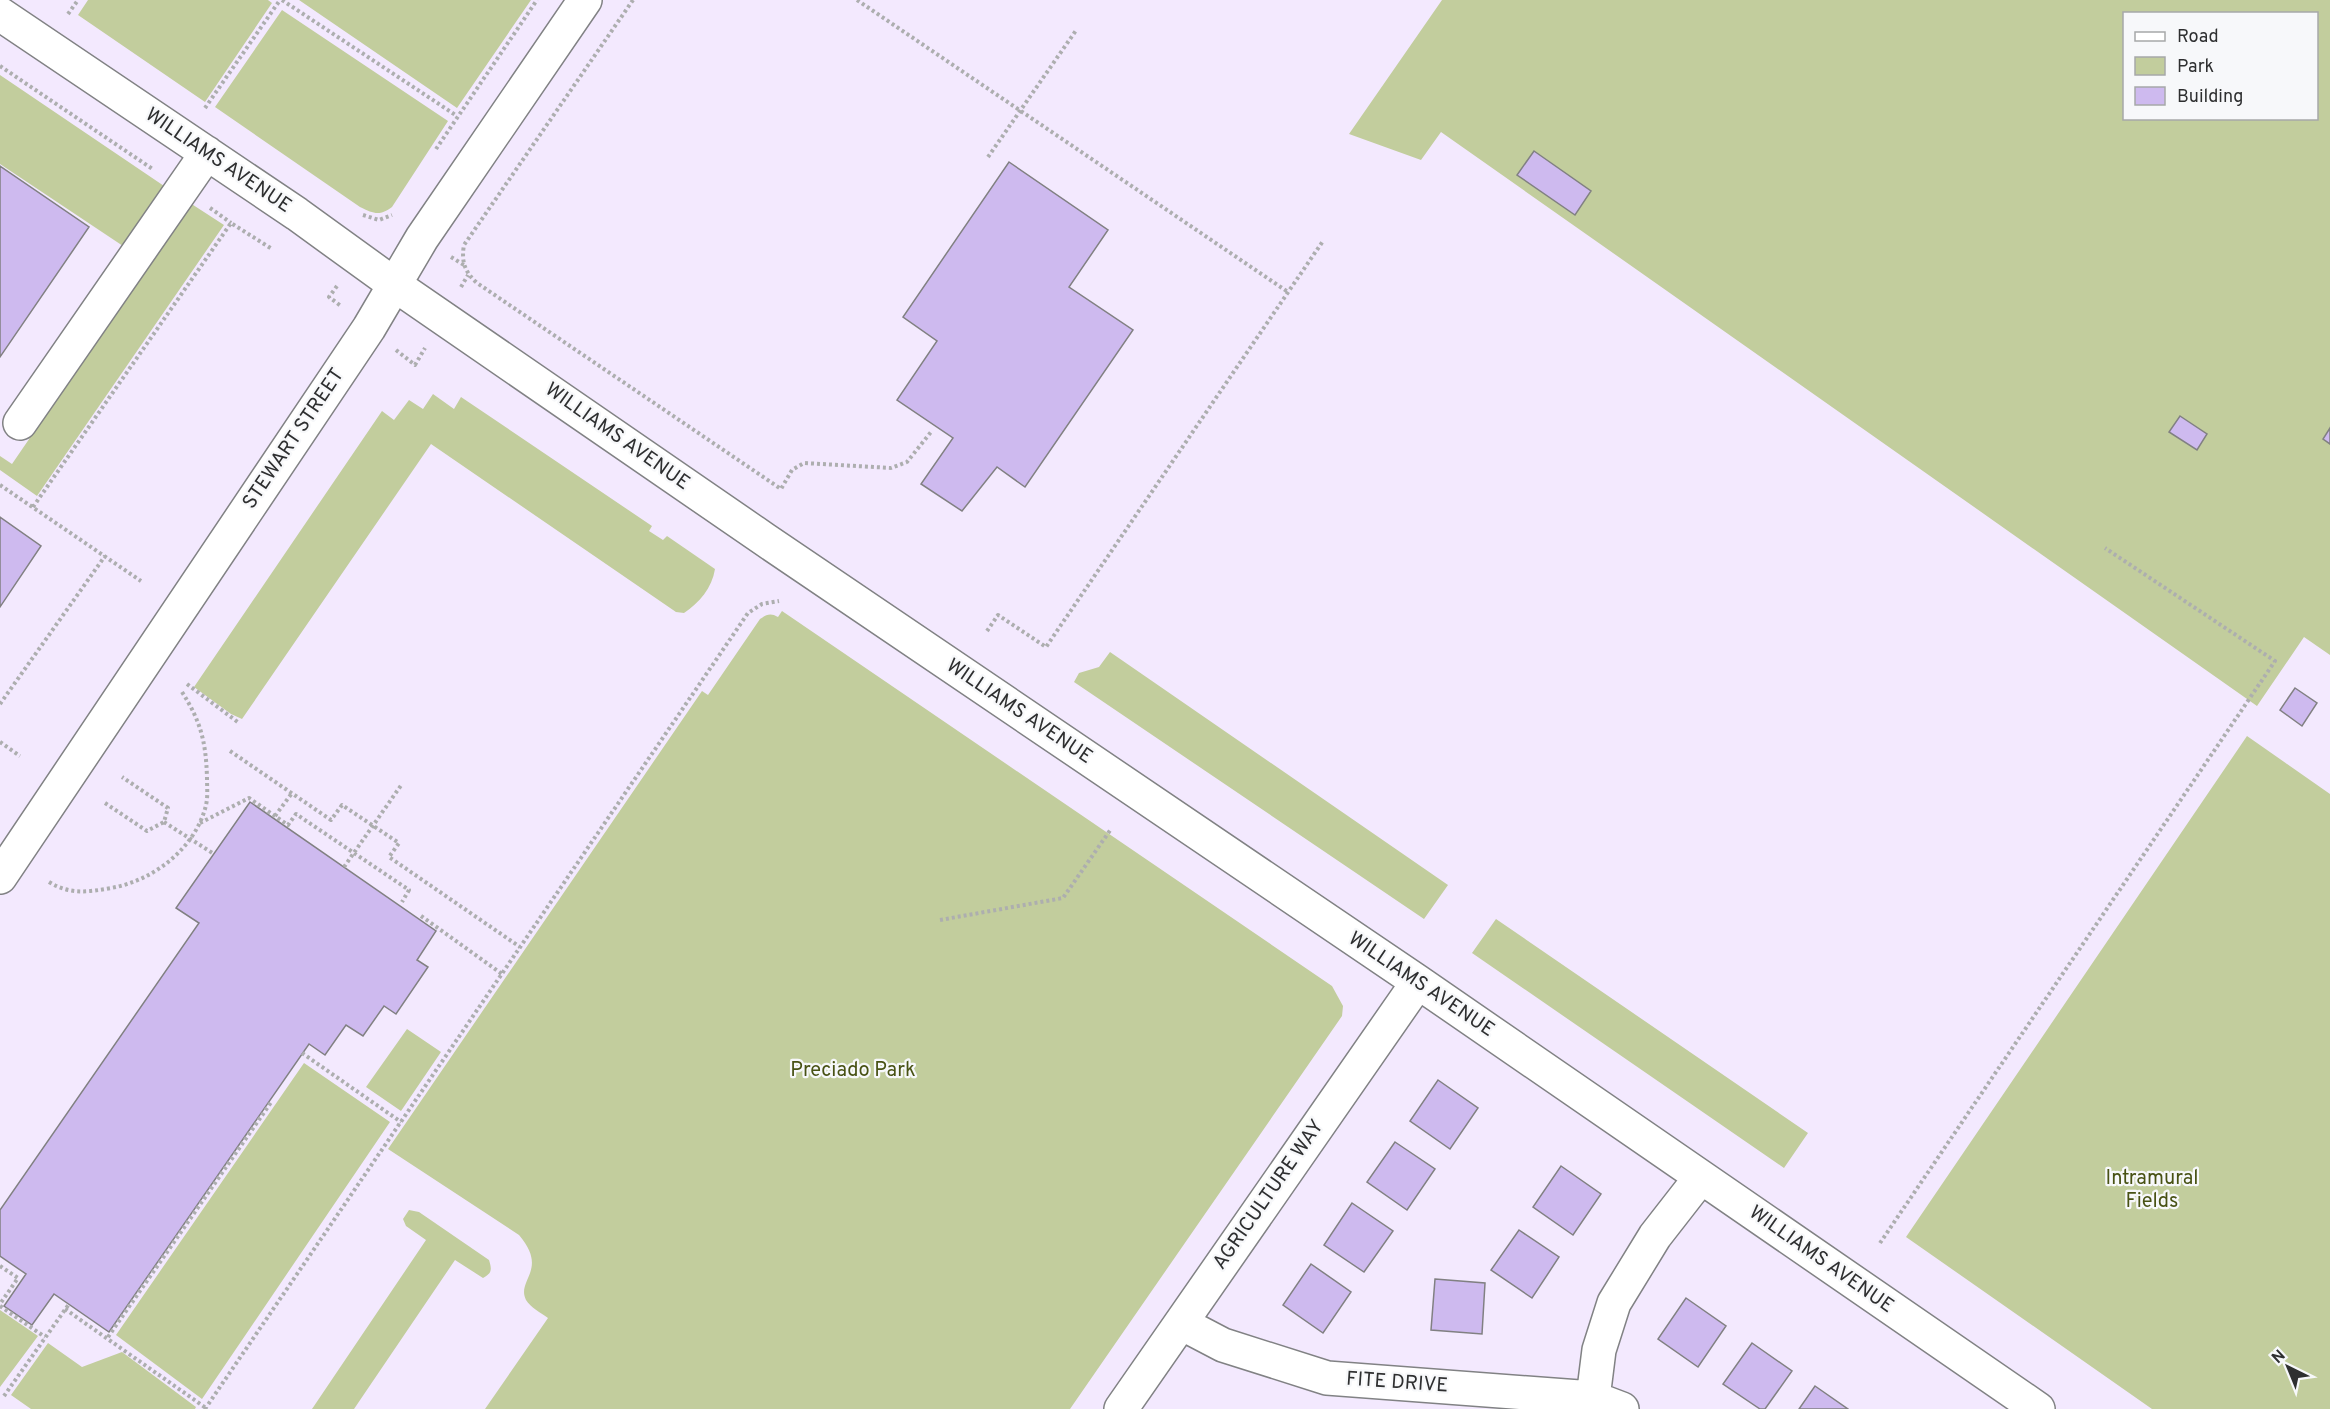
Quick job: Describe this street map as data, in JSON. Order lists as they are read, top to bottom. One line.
{"streets":{"street":["WILLIAMS AVENUE","STEWART STREET","AGRICULTURE WAY","FITE DRIVE"]},"crossings":[["WILLIAMS AVENUE","STEWART STREET"],["WILLIAMS AVENUE","AGRICULTURE WAY"],["AGRICULTURE WAY","FITE DRIVE"]],"parks":["Preciado Park","Intramural Fields"],"legend":["Road","Park","Building"],"north":"top left"}
